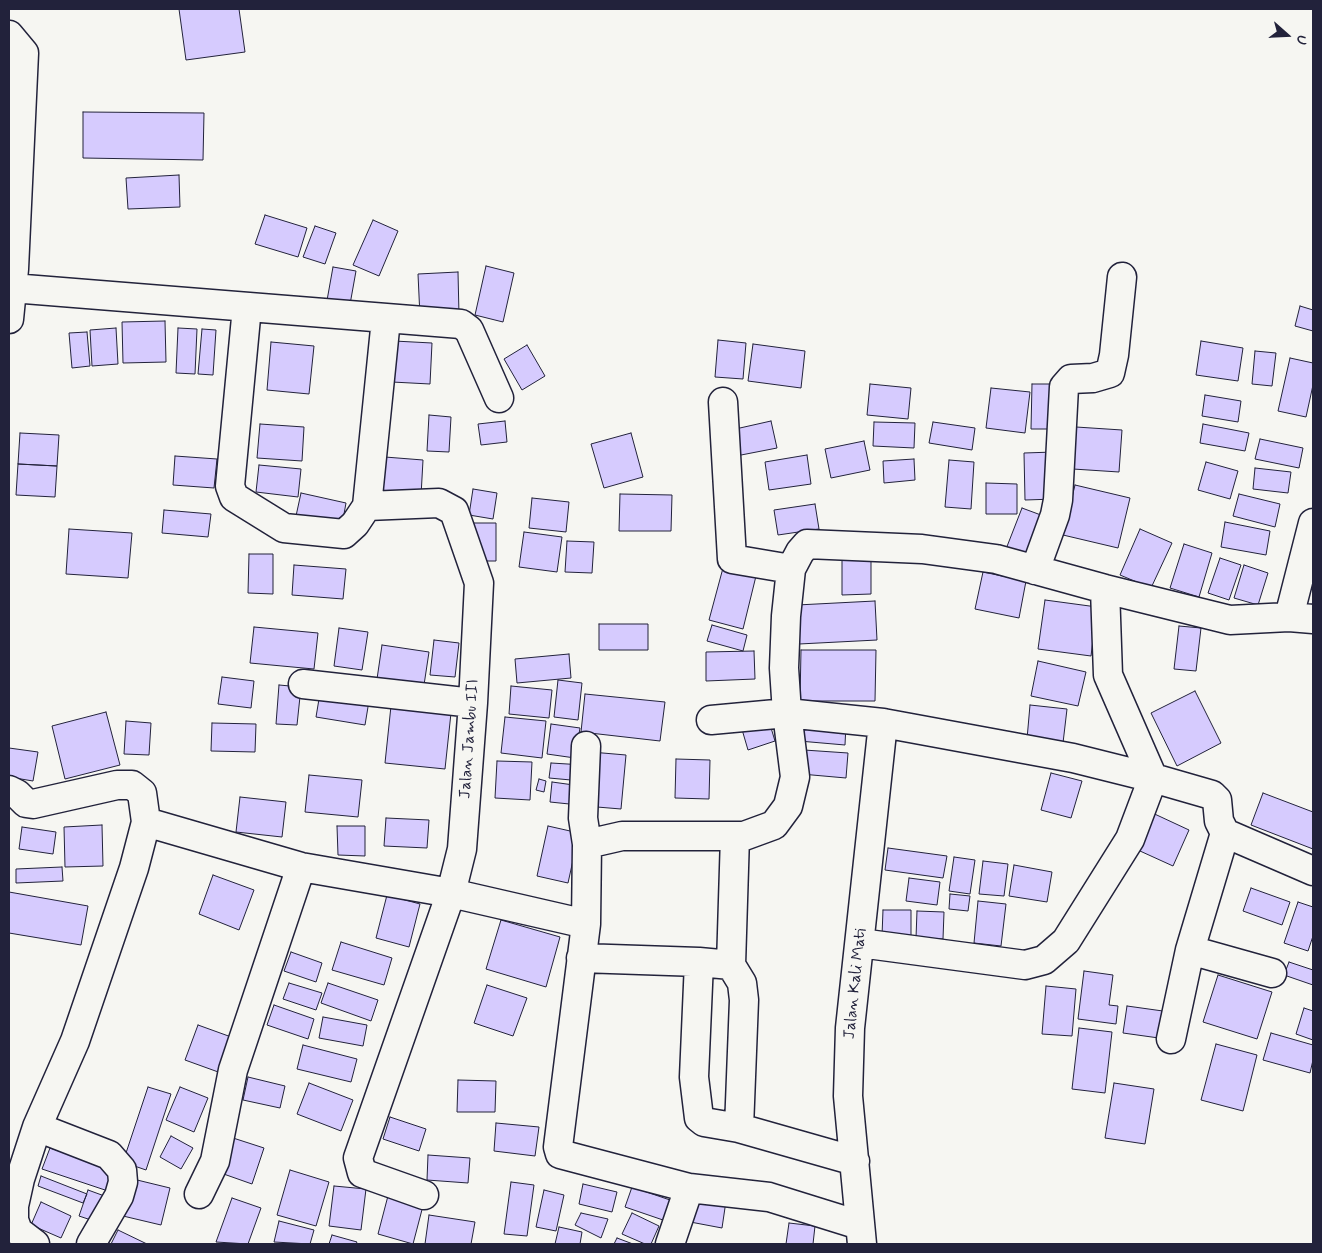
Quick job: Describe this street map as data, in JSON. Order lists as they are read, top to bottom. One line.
{"streets":{"street":["Jalan Jambu III","Jalan Kali Mati"]},"north":"right"}
